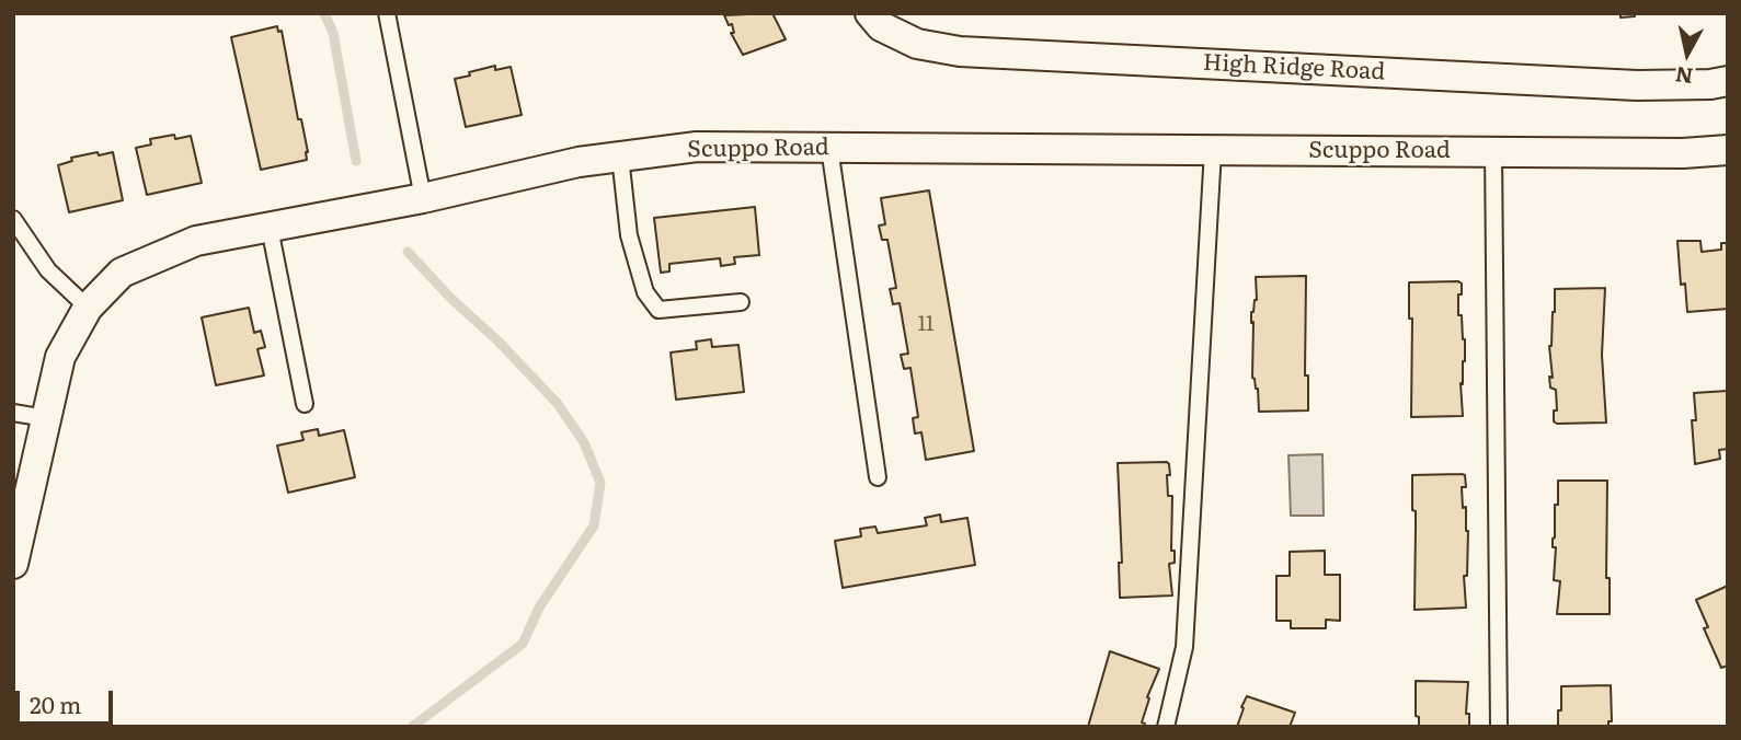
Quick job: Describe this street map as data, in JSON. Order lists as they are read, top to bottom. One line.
{"streets":{"street":["High Ridge Road","Scuppo Road"]},"house_numbers":["11"],"scale_bar":"20 m","north":"bottom"}
